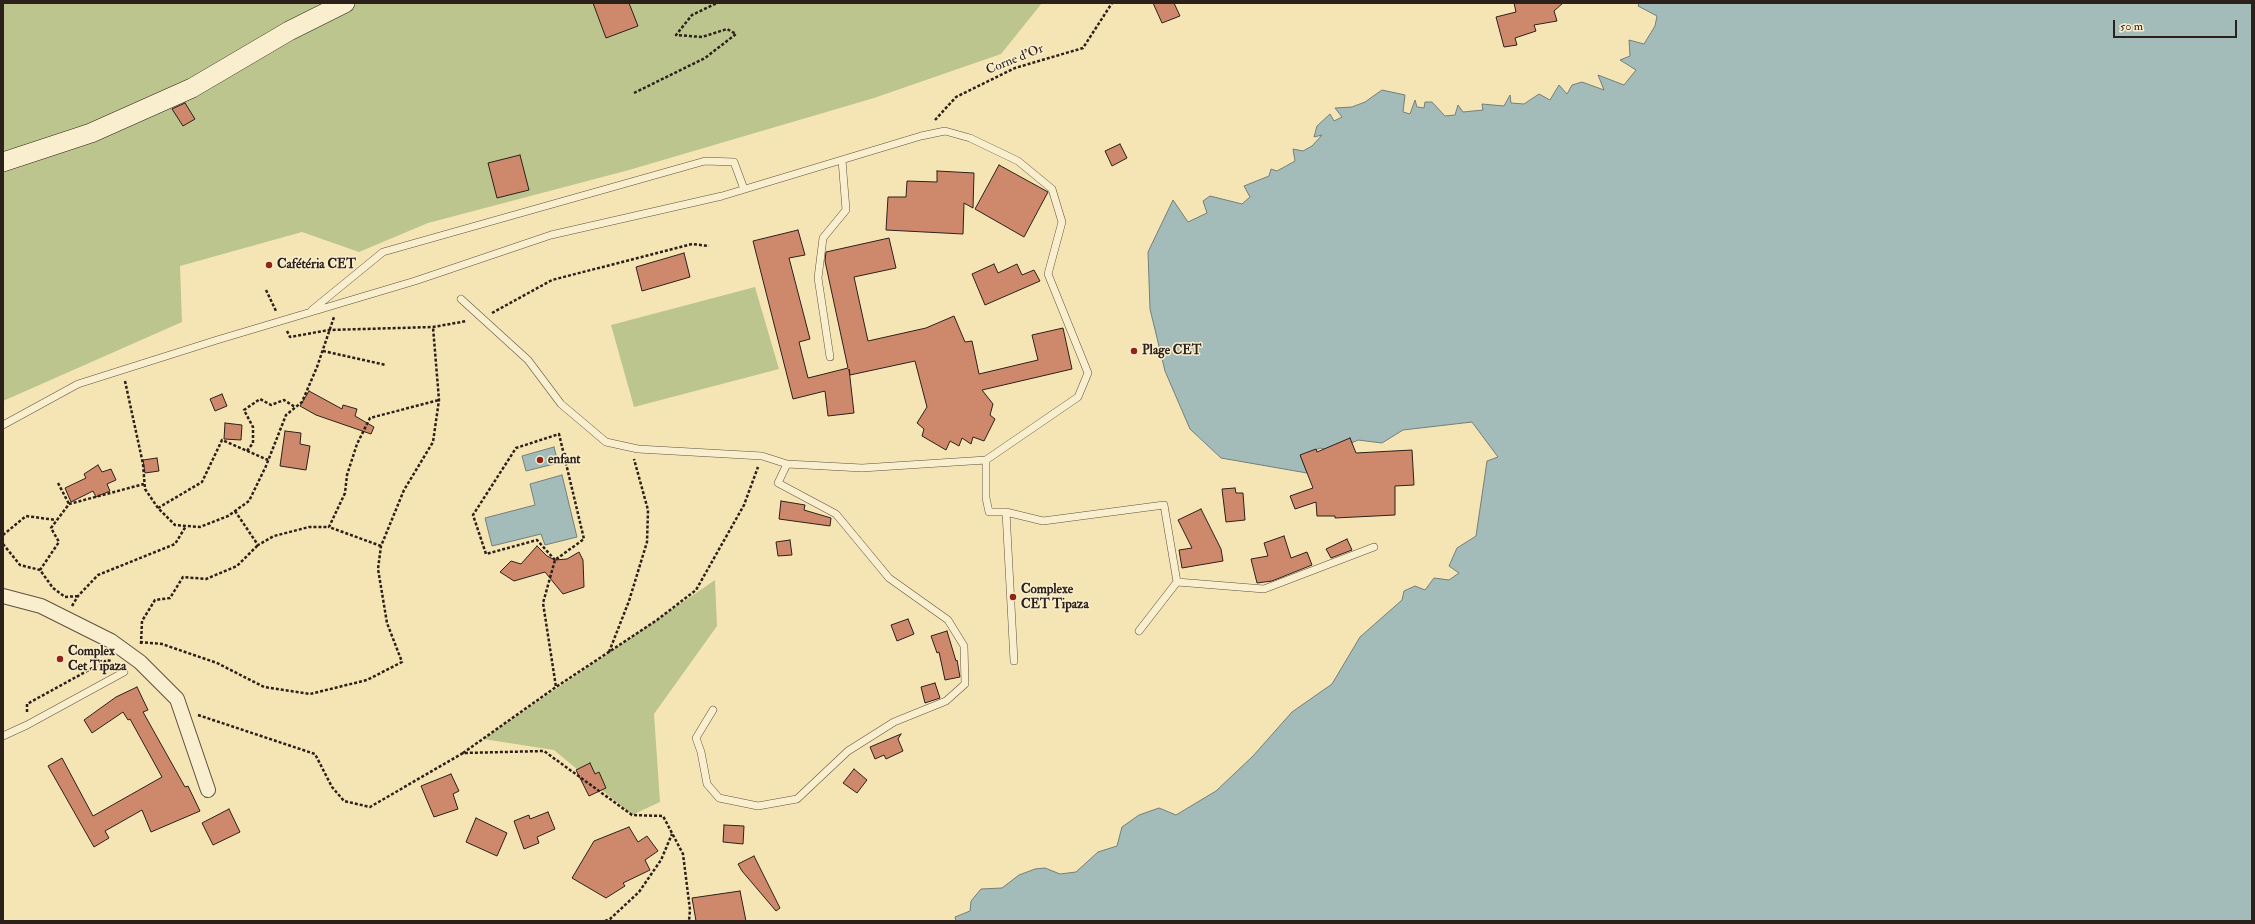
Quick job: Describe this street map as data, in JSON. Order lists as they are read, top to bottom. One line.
{"streets":{"path":["Corne d'Or"]},"places":["Cafétéria CET","Plage CET","enfant","Complexe CET Tipaza","Complex Cet Tipaza"],"scale_bar":"50 m"}
